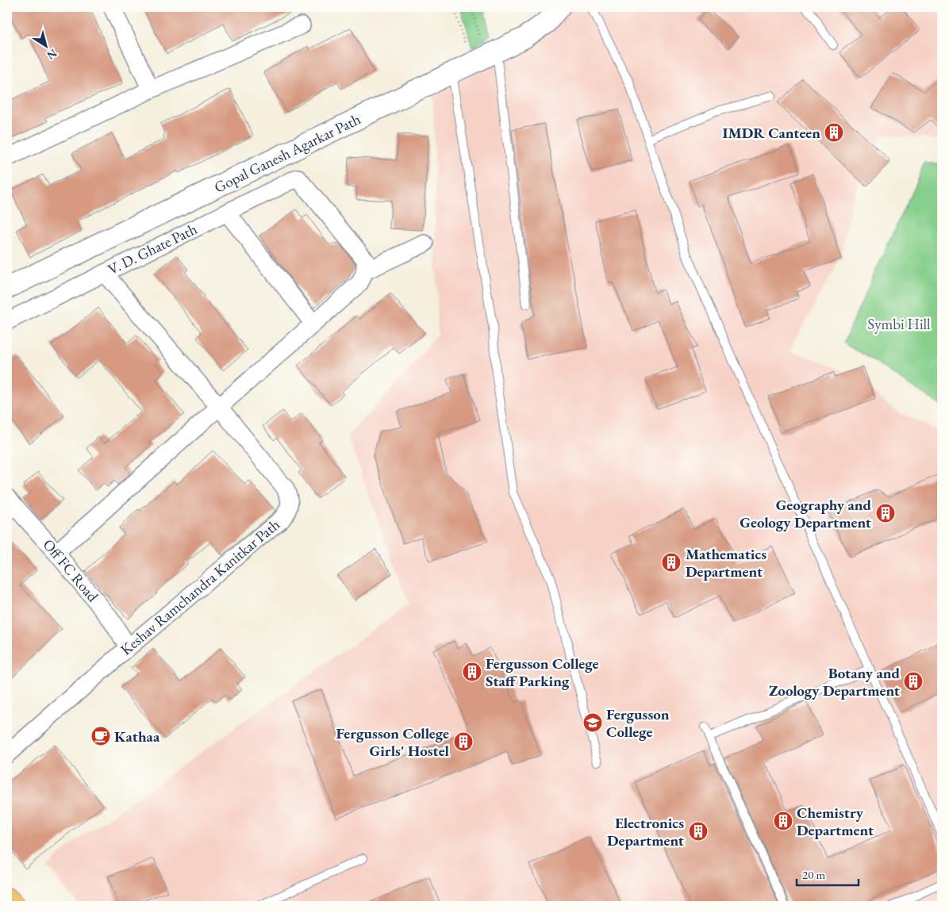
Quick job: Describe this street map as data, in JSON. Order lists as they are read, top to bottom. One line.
{"streets":{"street":["Gopal Ganesh Agarkar Path","V. D. Ghate Path","Off FC Road","Keshav Ramchandra Kanitkar Path"]},"crossings":[["V. D. Ghate Path","Keshav Ramchandra Kanitkar Path"],["Off FC Road","Keshav Ramchandra Kanitkar Path"]],"parks":["Symbi Hill"],"places":{"building":["IMDR Canteen","Geography and Geology Department","Mathematics Department","Fergusson College Staff Parking","Botany and Zoology Department","Fergusson College Girls' Hostel","Chemistry Department","Electronics Department"],"school or university":["Fergusson College"],"cafe":["Kathaa"]},"scale_bar":"20 m","north":"bottom right"}
